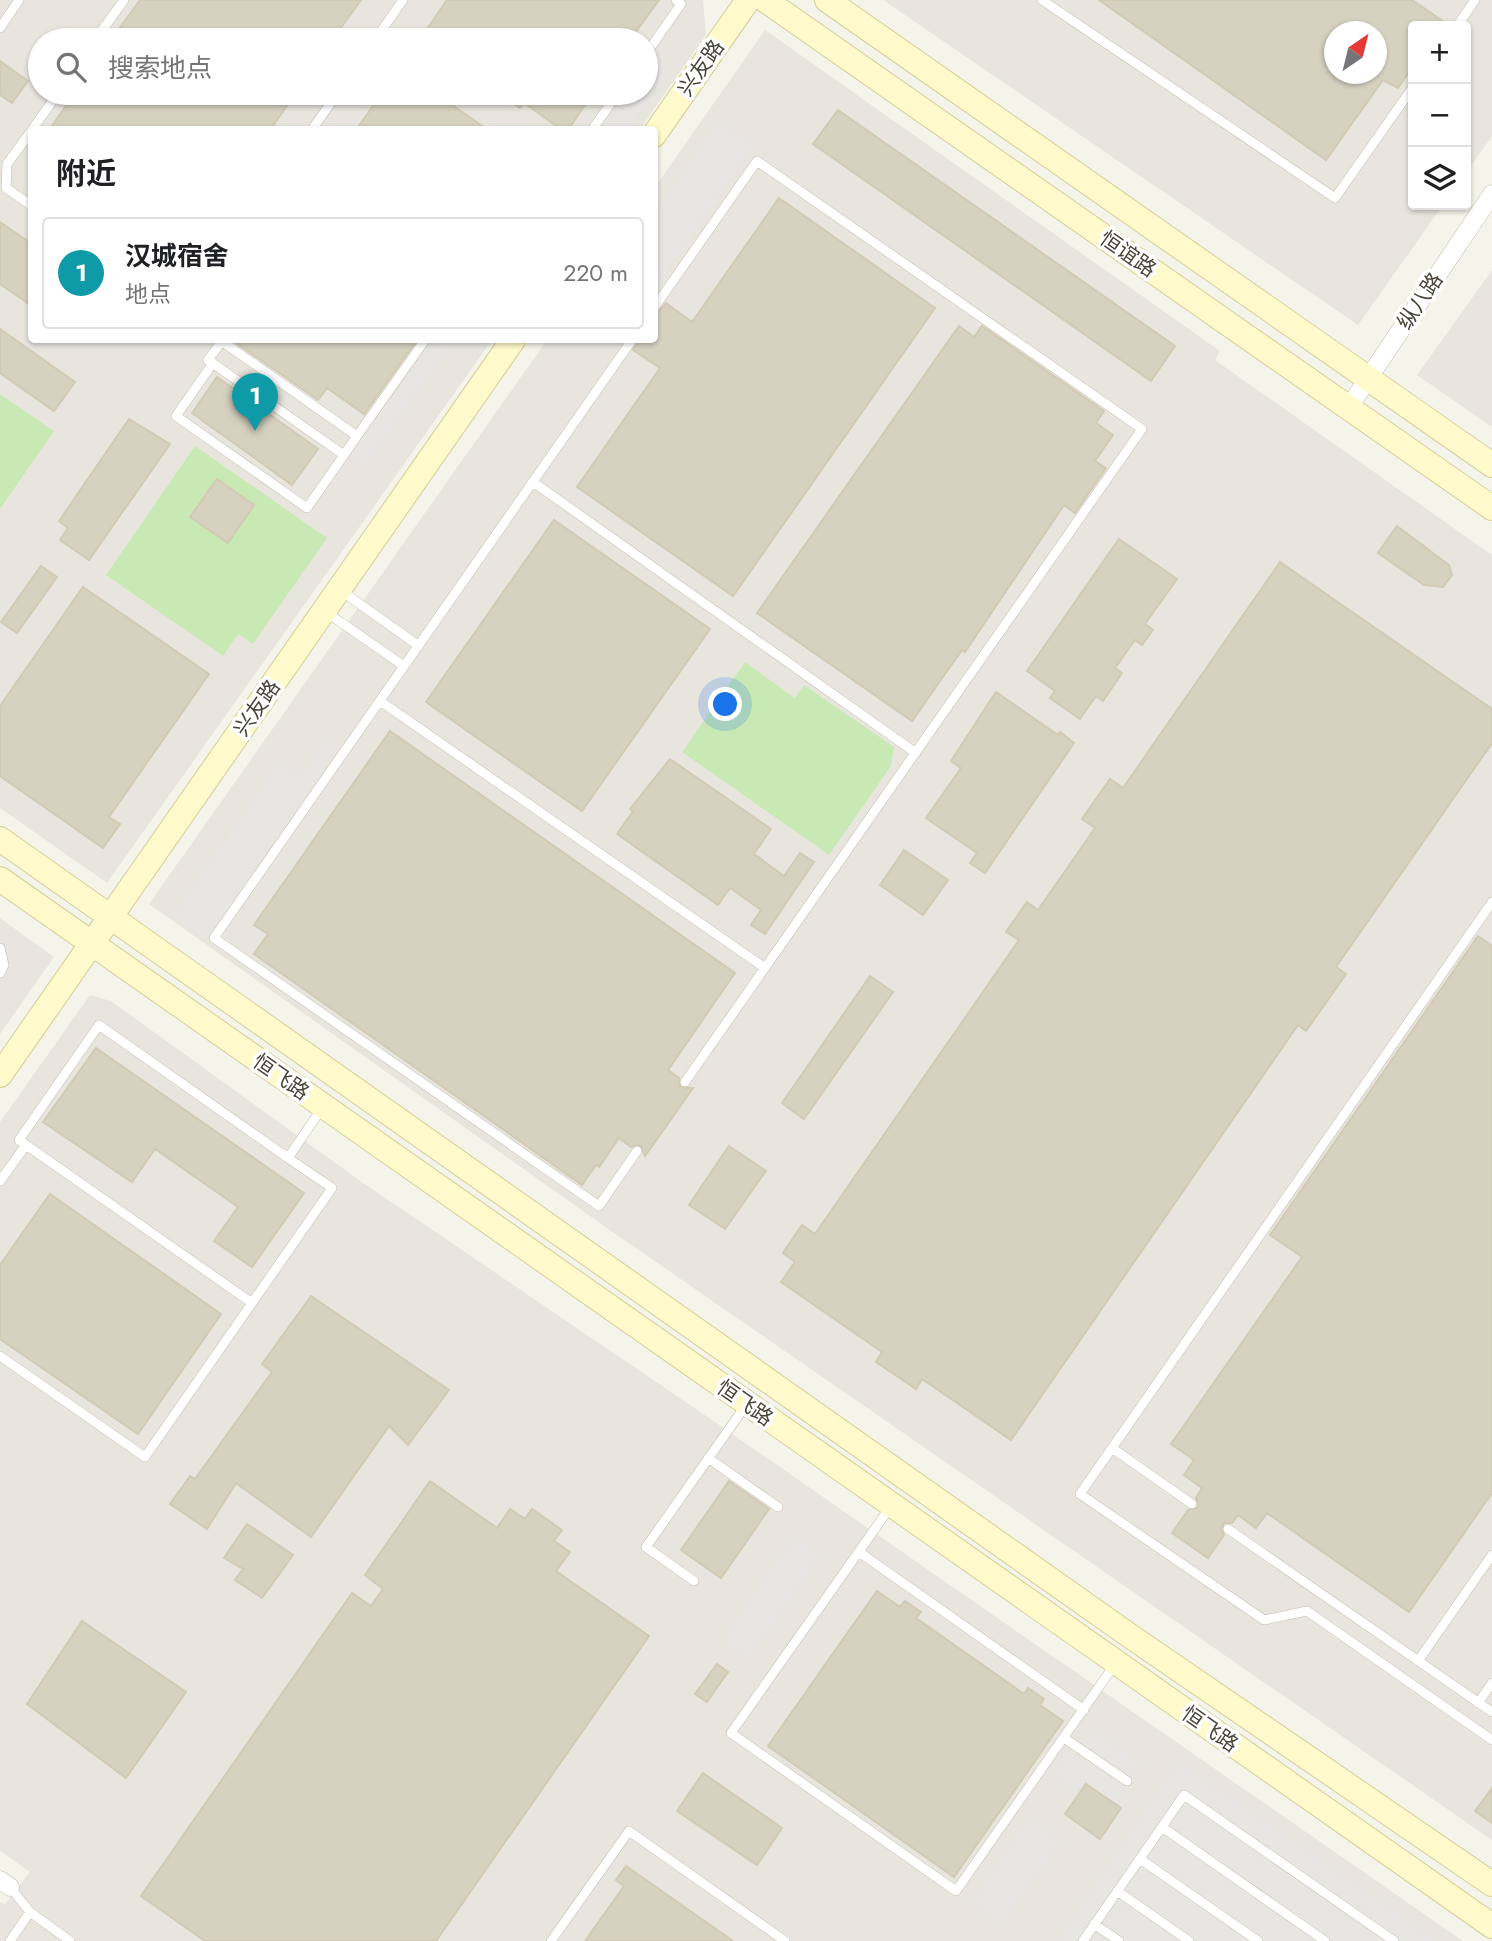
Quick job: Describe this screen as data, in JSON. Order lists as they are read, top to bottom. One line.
{"streets":{"main road":["兴友路","恒谊路","恒飞路"],"street":["纵八路"]},"crossings":[["兴友路","恒飞路"],["恒谊路","纵八路"]],"north":"top right","page":{"map_buttons":["+","−"],"search":"搜索地点","heading":"附近","list":[{"mark":"1","name":"汉城宿舍","note":"地点","value":"220 m"}],"pins":"1"}}
